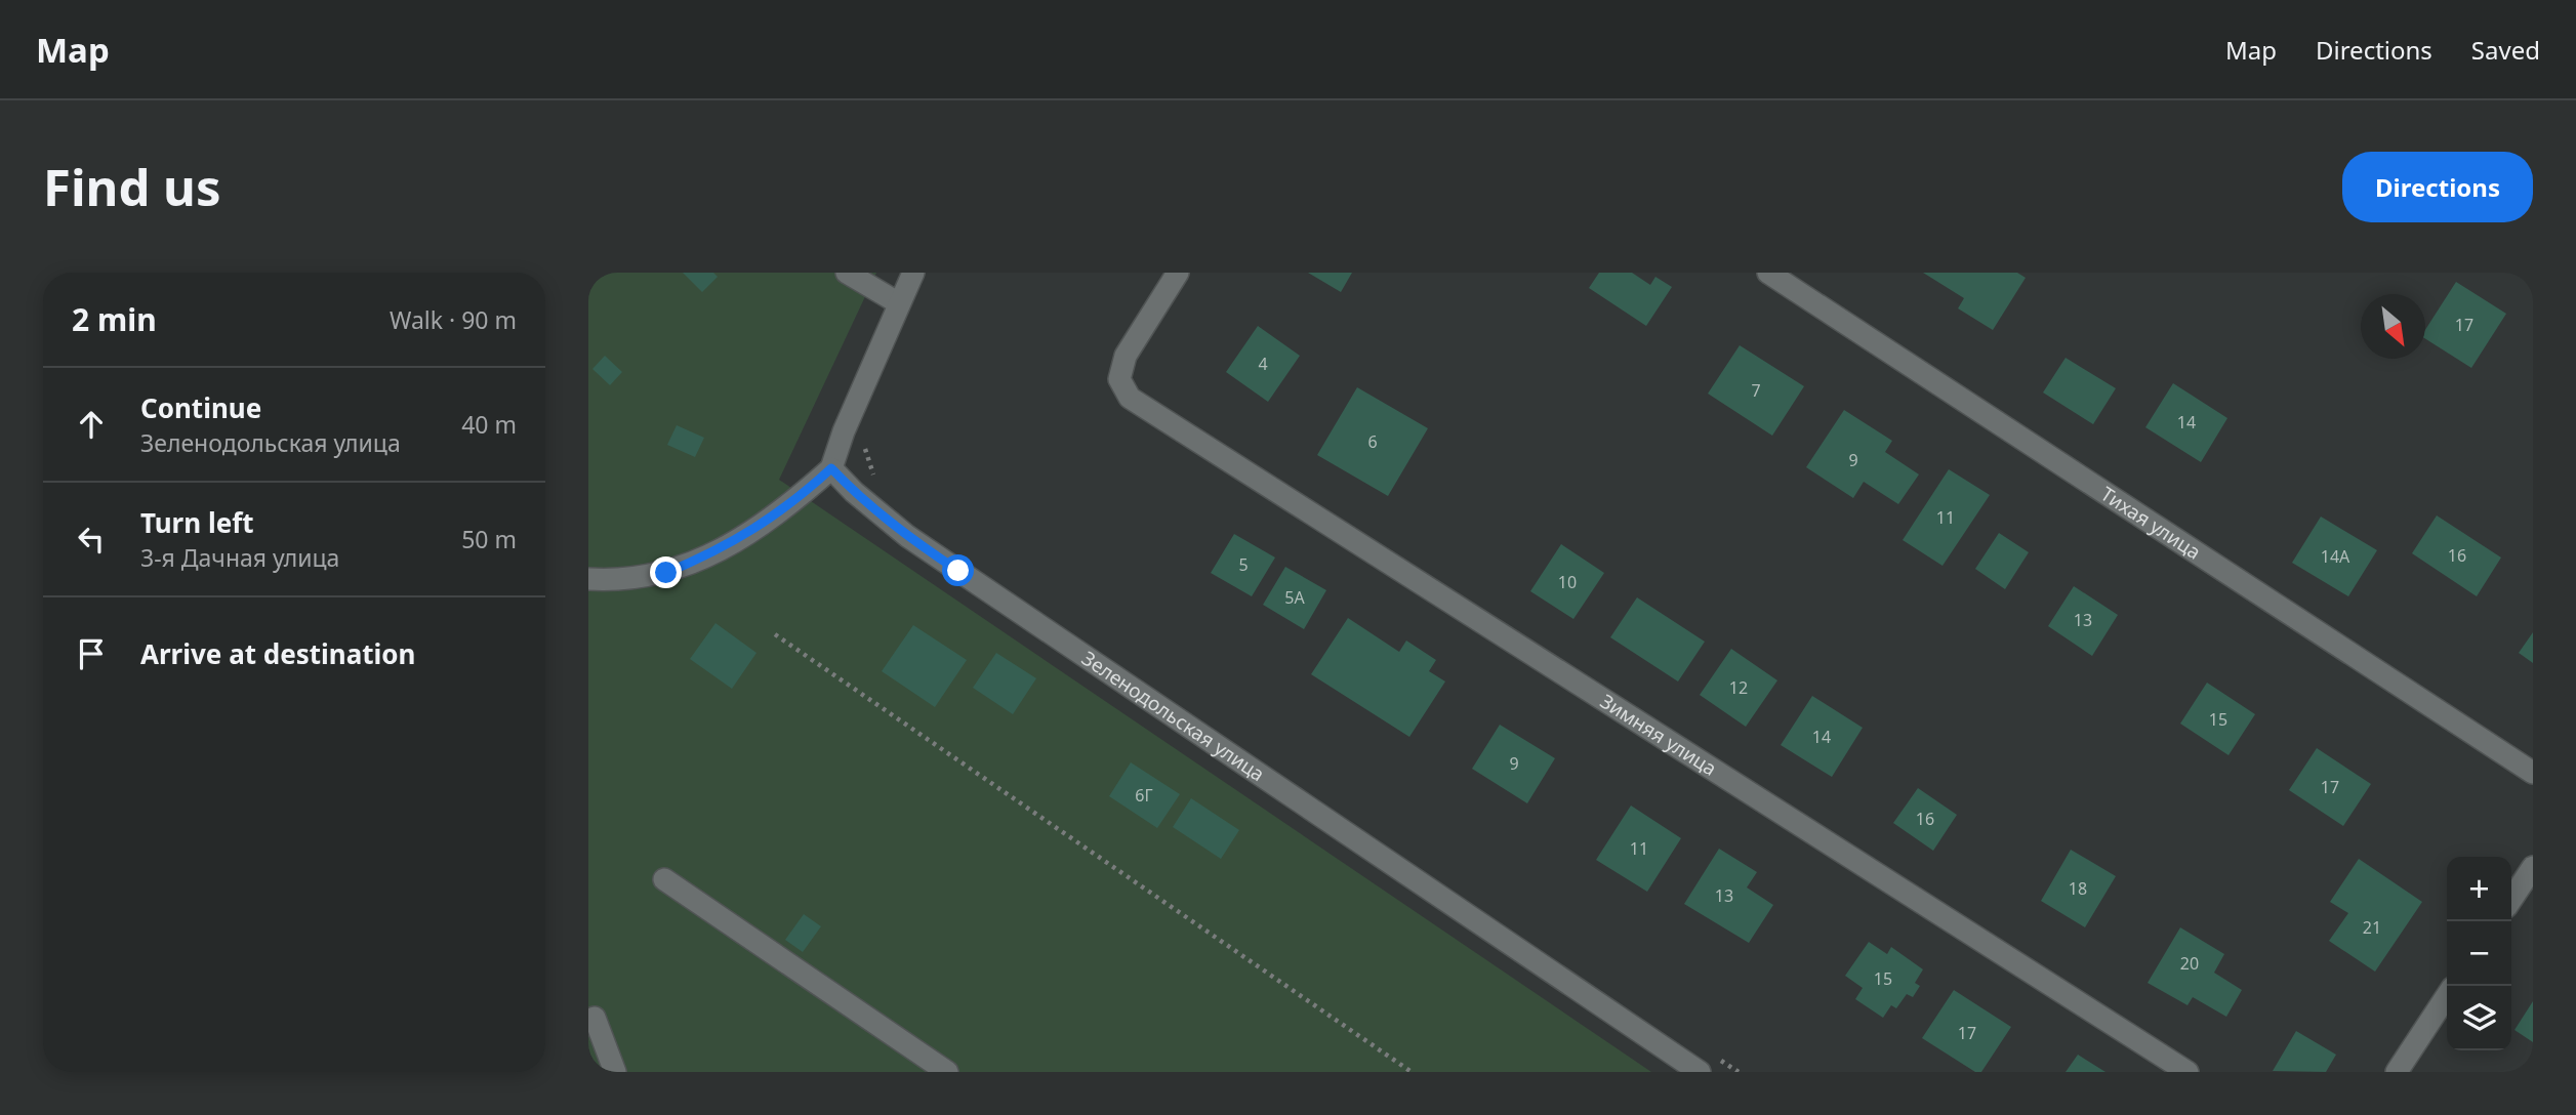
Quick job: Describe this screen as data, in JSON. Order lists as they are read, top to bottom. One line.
{"streets":{"street":["Тихая улица","Зеленодольская улица","Зимняя улица"]},"house_numbers":["17","4","7","14","6","9","11","16","14А","5","10","5А","13","12","15","14","9","17","6Г","16","11","18","13","21","20","15","17"],"north":"bottom right","page":{"header":"Map","nav":["Map","Directions","Saved"],"buttons":"Directions","title":"Find us","heading":["2 min","Walk · 90 m"],"list":[["Continue","Зеленодольская улица","40 m"],["Turn left","3-я Дачная улица","50 m"],"Arrive at destination"],"map_buttons":["+","−"]}}
